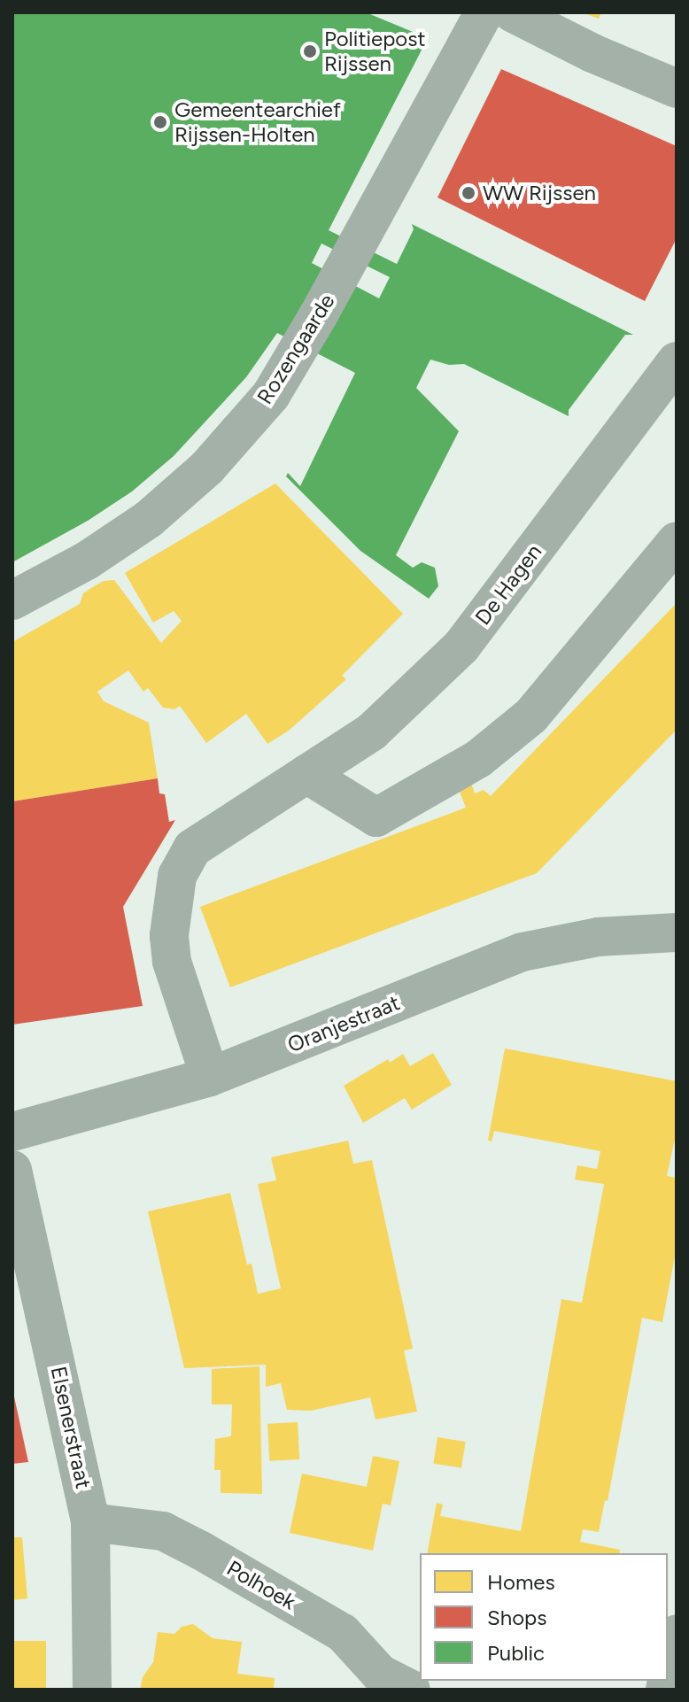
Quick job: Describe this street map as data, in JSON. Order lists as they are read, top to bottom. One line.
{"streets":{"street":["Rozengaarde","De Hagen","Oranjestraat","Elsenerstraat","Polhoek"]},"crossings":[["De Hagen","Oranjestraat"],["Elsenerstraat","Polhoek"]],"places":["Politiepost Rijssen","Gemeentearchief Rijssen-Holten","WW Rijssen"],"legend":["Homes","Shops","Public"]}
